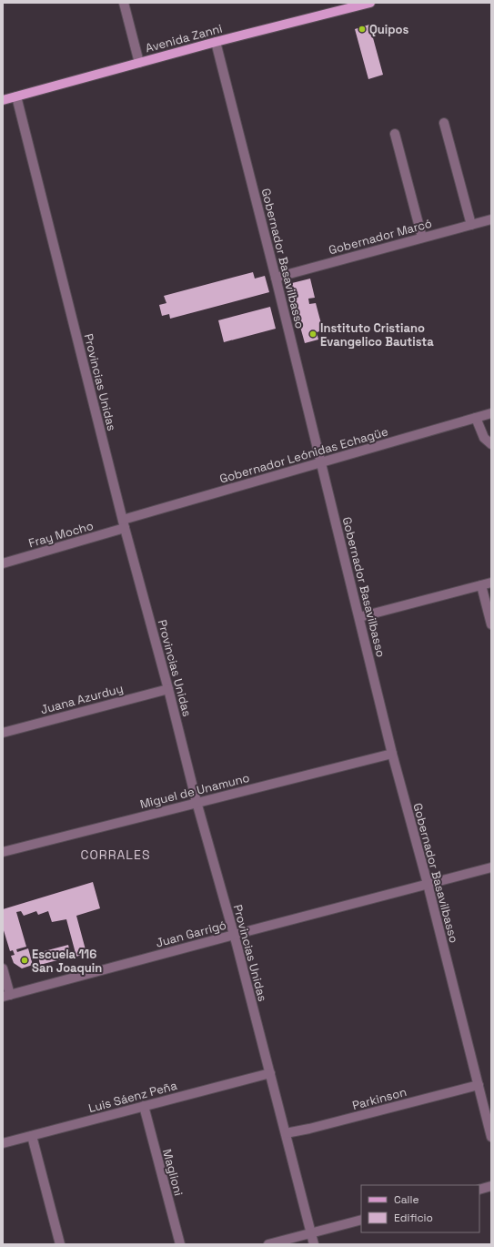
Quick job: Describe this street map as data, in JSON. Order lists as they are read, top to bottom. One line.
{"streets":{"main road":["Avenida Zanni"],"street":["Gobernador Marcó","Gobernador Basavilbasso","Provincias Unidas","Gobernador Leónidas Echagüe","Fray Mocho","Juana Azurduy","Miguel de Unamuno","Juan Garrigó","Luis Sáenz Peña","Parkinson","Maglioni"]},"crossings":[["Avenida Zanni","Gobernador Basavilbasso"],["Avenida Zanni","Provincias Unidas"],["Gobernador Marcó","Gobernador Basavilbasso"],["Gobernador Basavilbasso","Gobernador Leónidas Echagüe"],["Gobernador Basavilbasso","Miguel de Unamuno"],["Gobernador Basavilbasso","Juan Garrigó"],["Gobernador Basavilbasso","Parkinson"],["Provincias Unidas","Gobernador Leónidas Echagüe"],["Provincias Unidas","Fray Mocho"],["Provincias Unidas","Juana Azurduy"],["Provincias Unidas","Miguel de Unamuno"],["Provincias Unidas","Juan Garrigó"],["Provincias Unidas","Luis Sáenz Peña"],["Provincias Unidas","Parkinson"],["Gobernador Leónidas Echagüe","Fray Mocho"],["Luis Sáenz Peña","Maglioni"]],"districts":["CORRALES"],"places":["Quipos","Instituto Cristiano Evangelico Bautista","Escuela 116 San Joaquin"],"legend":["Calle","Edificio"]}
